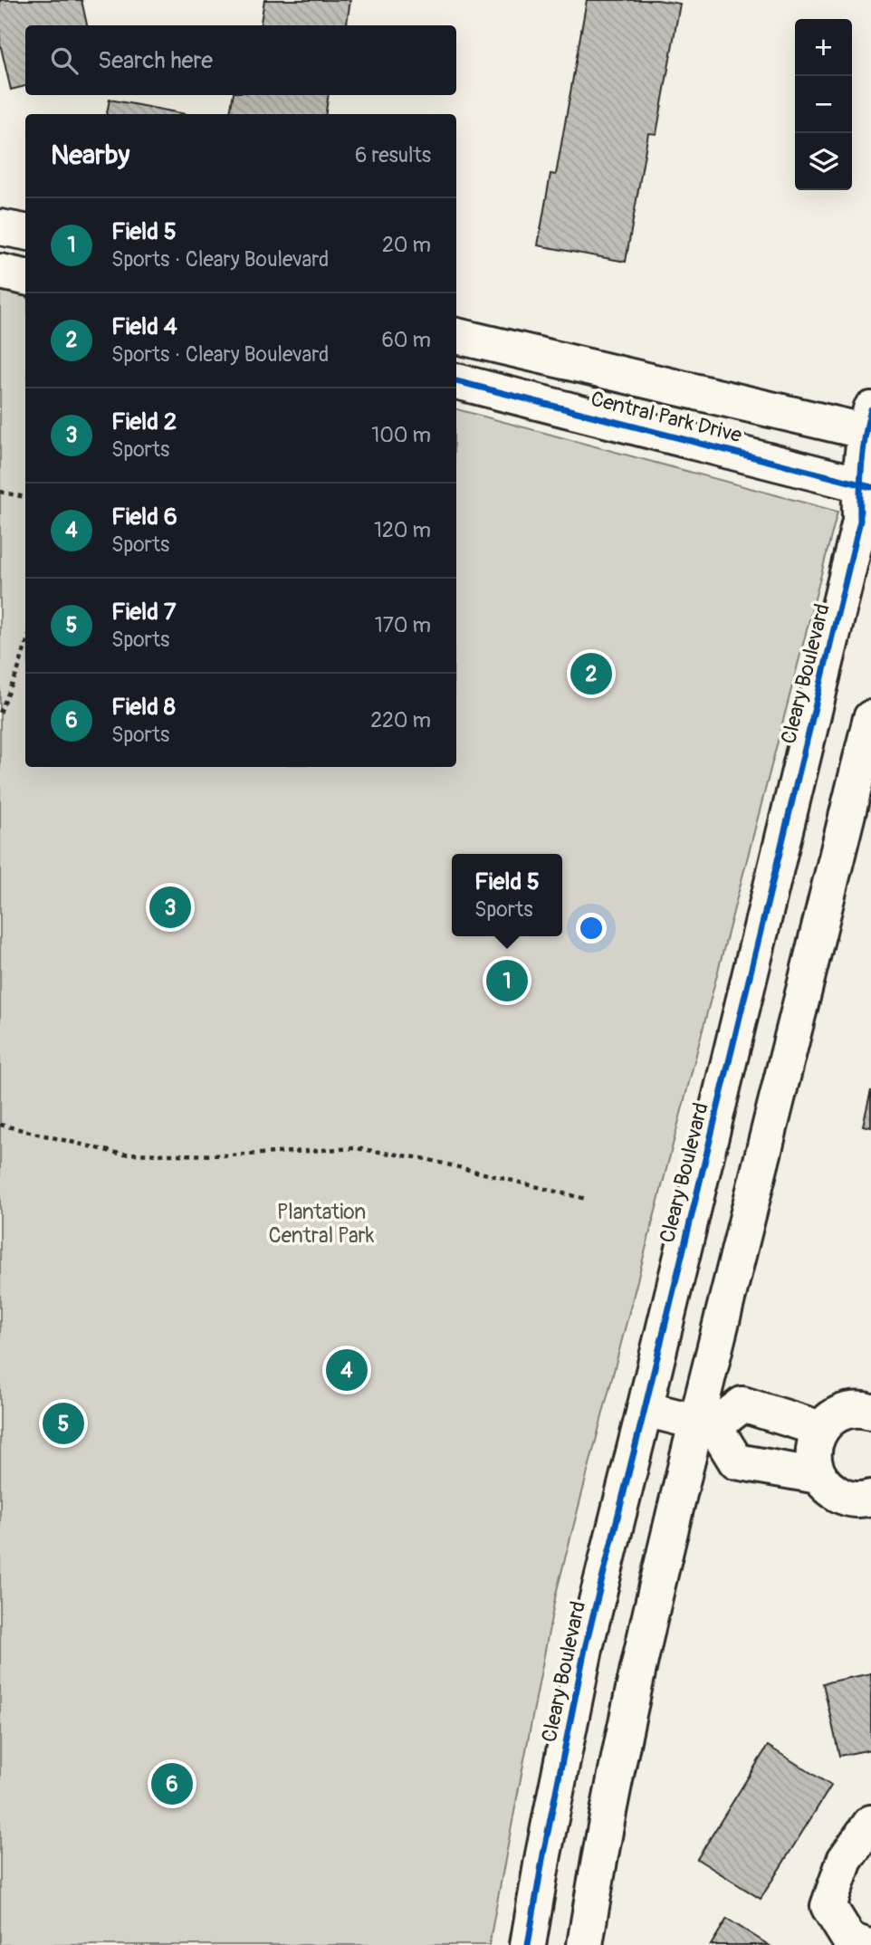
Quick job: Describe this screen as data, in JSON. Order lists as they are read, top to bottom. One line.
{"streets":{"street":["Central Park Drive","Cleary Boulevard"]},"crossings":[["Central Park Drive","Cleary Boulevard"]],"parks":["Plantation Central Park"],"page":{"map_buttons":["+","−"],"search":"Search here","heading":["Nearby","6 results"],"list":[{"mark":"1","name":"Field 5","note":"Sports · Cleary Boulevard","value":"20 m"},{"mark":"2","name":"Field 4","note":"Sports · Cleary Boulevard","value":"60 m"},{"mark":"3","name":"Field 2","note":"Sports","value":"100 m"},{"mark":"4","name":"Field 6","note":"Sports","value":"120 m"},{"mark":"5","name":"Field 7","note":"Sports","value":"170 m"},{"mark":"6","name":"Field 8","note":"Sports","value":"220 m"}],"pins":["2","3","1","4","5","6"],"popup":["Field 5","Sports"]}}
